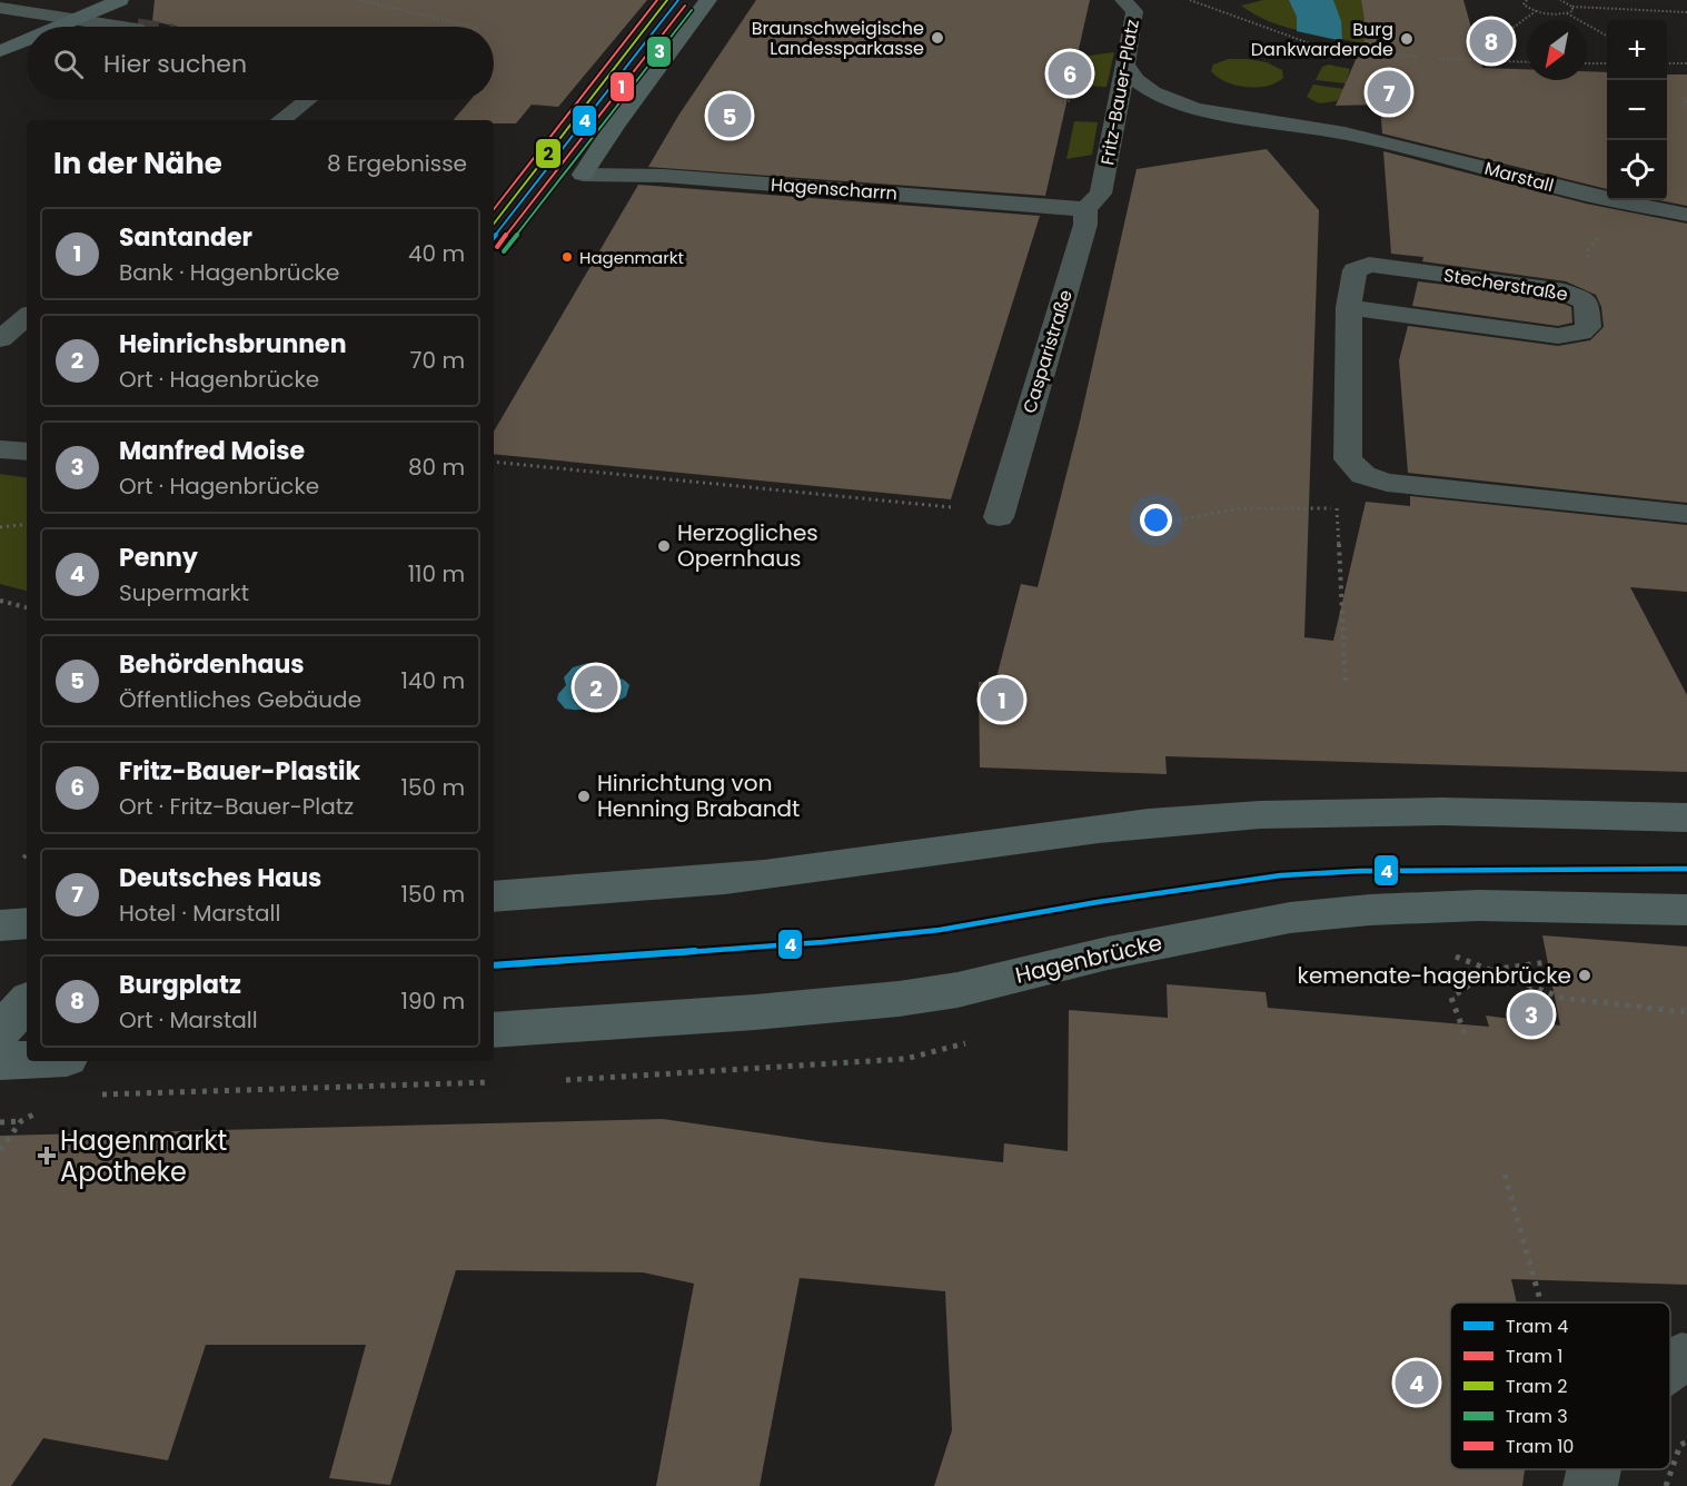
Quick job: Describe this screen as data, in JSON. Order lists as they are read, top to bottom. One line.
{"streets":{"main road":["Hagenbrücke"],"street":["Fritz-Bauer-Platz","Marstall","Hagenscharrn","Stecherstraße","Casparistraße"]},"crossings":[["Fritz-Bauer-Platz","Marstall"],["Fritz-Bauer-Platz","Hagenscharrn"],["Fritz-Bauer-Platz","Casparistraße"],["Hagenscharrn","Casparistraße"]],"places":{"other":["Braunschweigische Landessparkasse","Burg Dankwarderode","Hagenmarkt","Herzogliches Opernhaus","Hinrichtung von Henning Brabandt","kemenate-hagenbrücke"],"health":["Hagenmarkt Apotheke"]},"lines":["tram line 4","tram line 2","tram line 10","tram line 1","tram line 3"],"legend":["Tram 4","Tram 1","Tram 2","Tram 3","Tram 10"],"north":"bottom left","page":{"pins":["8","6","7","5","2","1","3","4"],"map_buttons":["+","−"],"search":"Hier suchen","heading":["In der Nähe","8 Ergebnisse"],"list":[{"mark":"1","name":"Santander","note":"Bank · Hagenbrücke","value":"40 m"},{"mark":"2","name":"Heinrichsbrunnen","note":"Ort · Hagenbrücke","value":"70 m"},{"mark":"3","name":"Manfred Moise","note":"Ort · Hagenbrücke","value":"80 m"},{"mark":"4","name":"Penny","note":"Supermarkt","value":"110 m"},{"mark":"5","name":"Behördenhaus","note":"Öffentliches Gebäude","value":"140 m"},{"mark":"6","name":"Fritz-Bauer-Plastik","note":"Ort · Fritz-Bauer-Platz","value":"150 m"},{"mark":"7","name":"Deutsches Haus","note":"Hotel · Marstall","value":"150 m"},{"mark":"8","name":"Burgplatz","note":"Ort · Marstall","value":"190 m"}]}}
